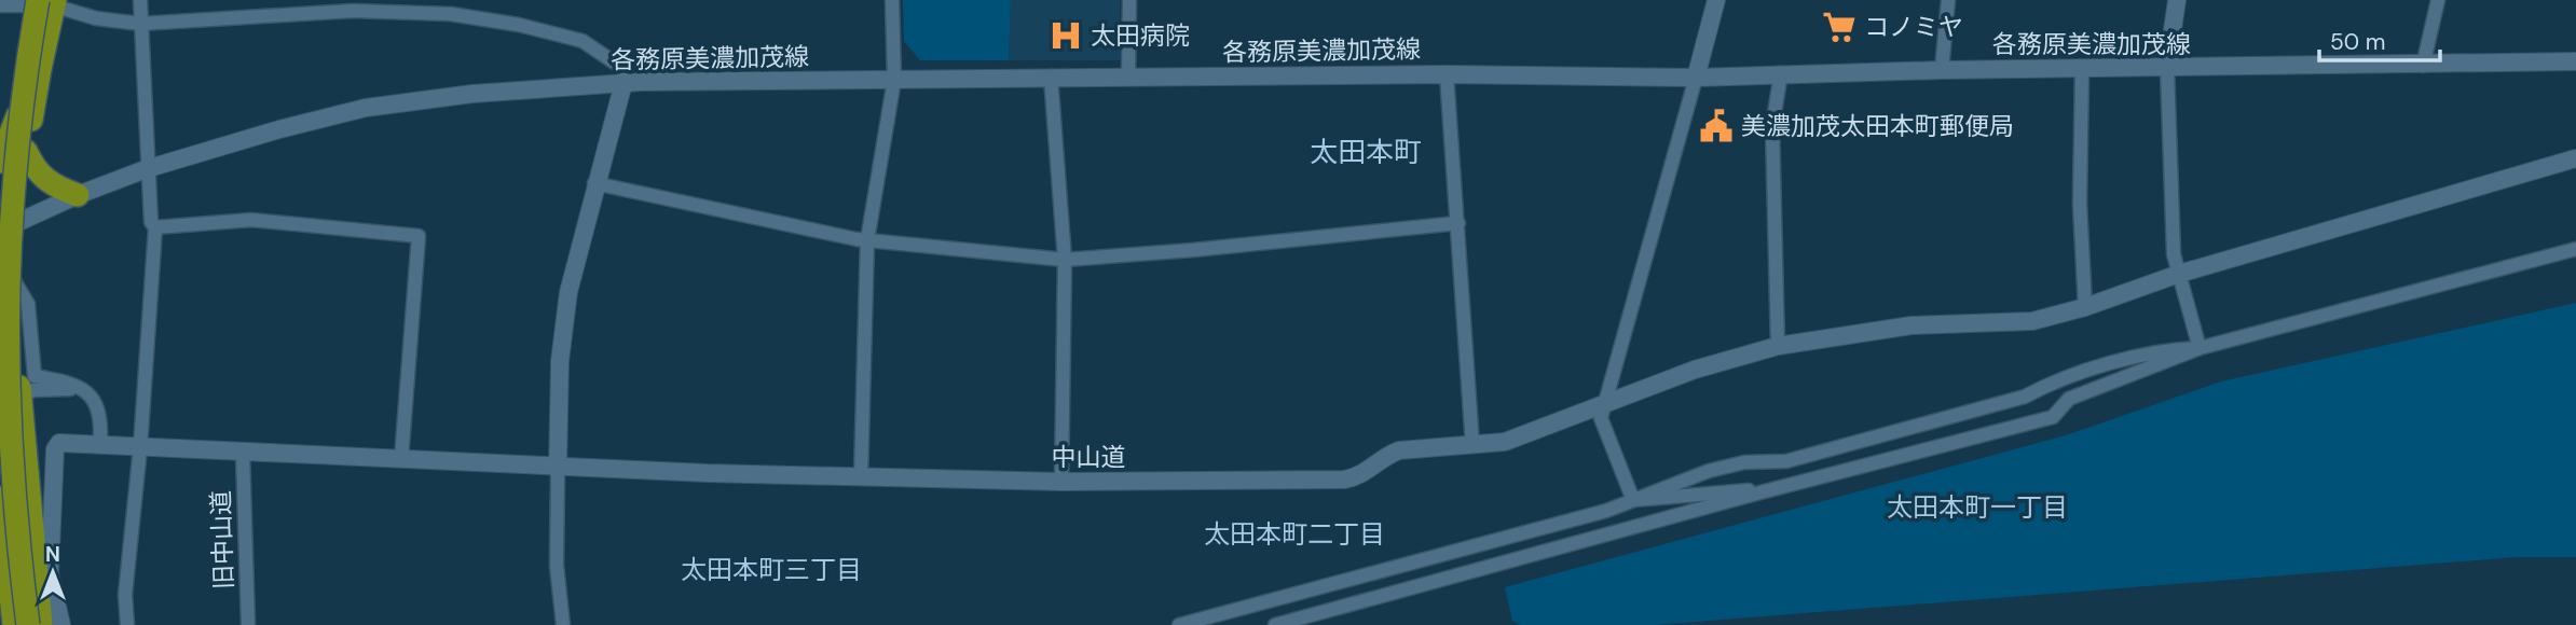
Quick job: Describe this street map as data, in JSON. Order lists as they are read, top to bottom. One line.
{"streets":{"street":["各務原美濃加茂線","中山道","旧中山道"]},"crossings":[["中山道","旧中山道"]],"districts":["太田本町","太田本町一丁目","太田本町二丁目","太田本町三丁目"],"places":{"supermarket":["コノミヤ"],"hospital":["太田病院"],"public building":["美濃加茂太田本町郵便局"]},"scale_bar":"50 m","north":"top"}
